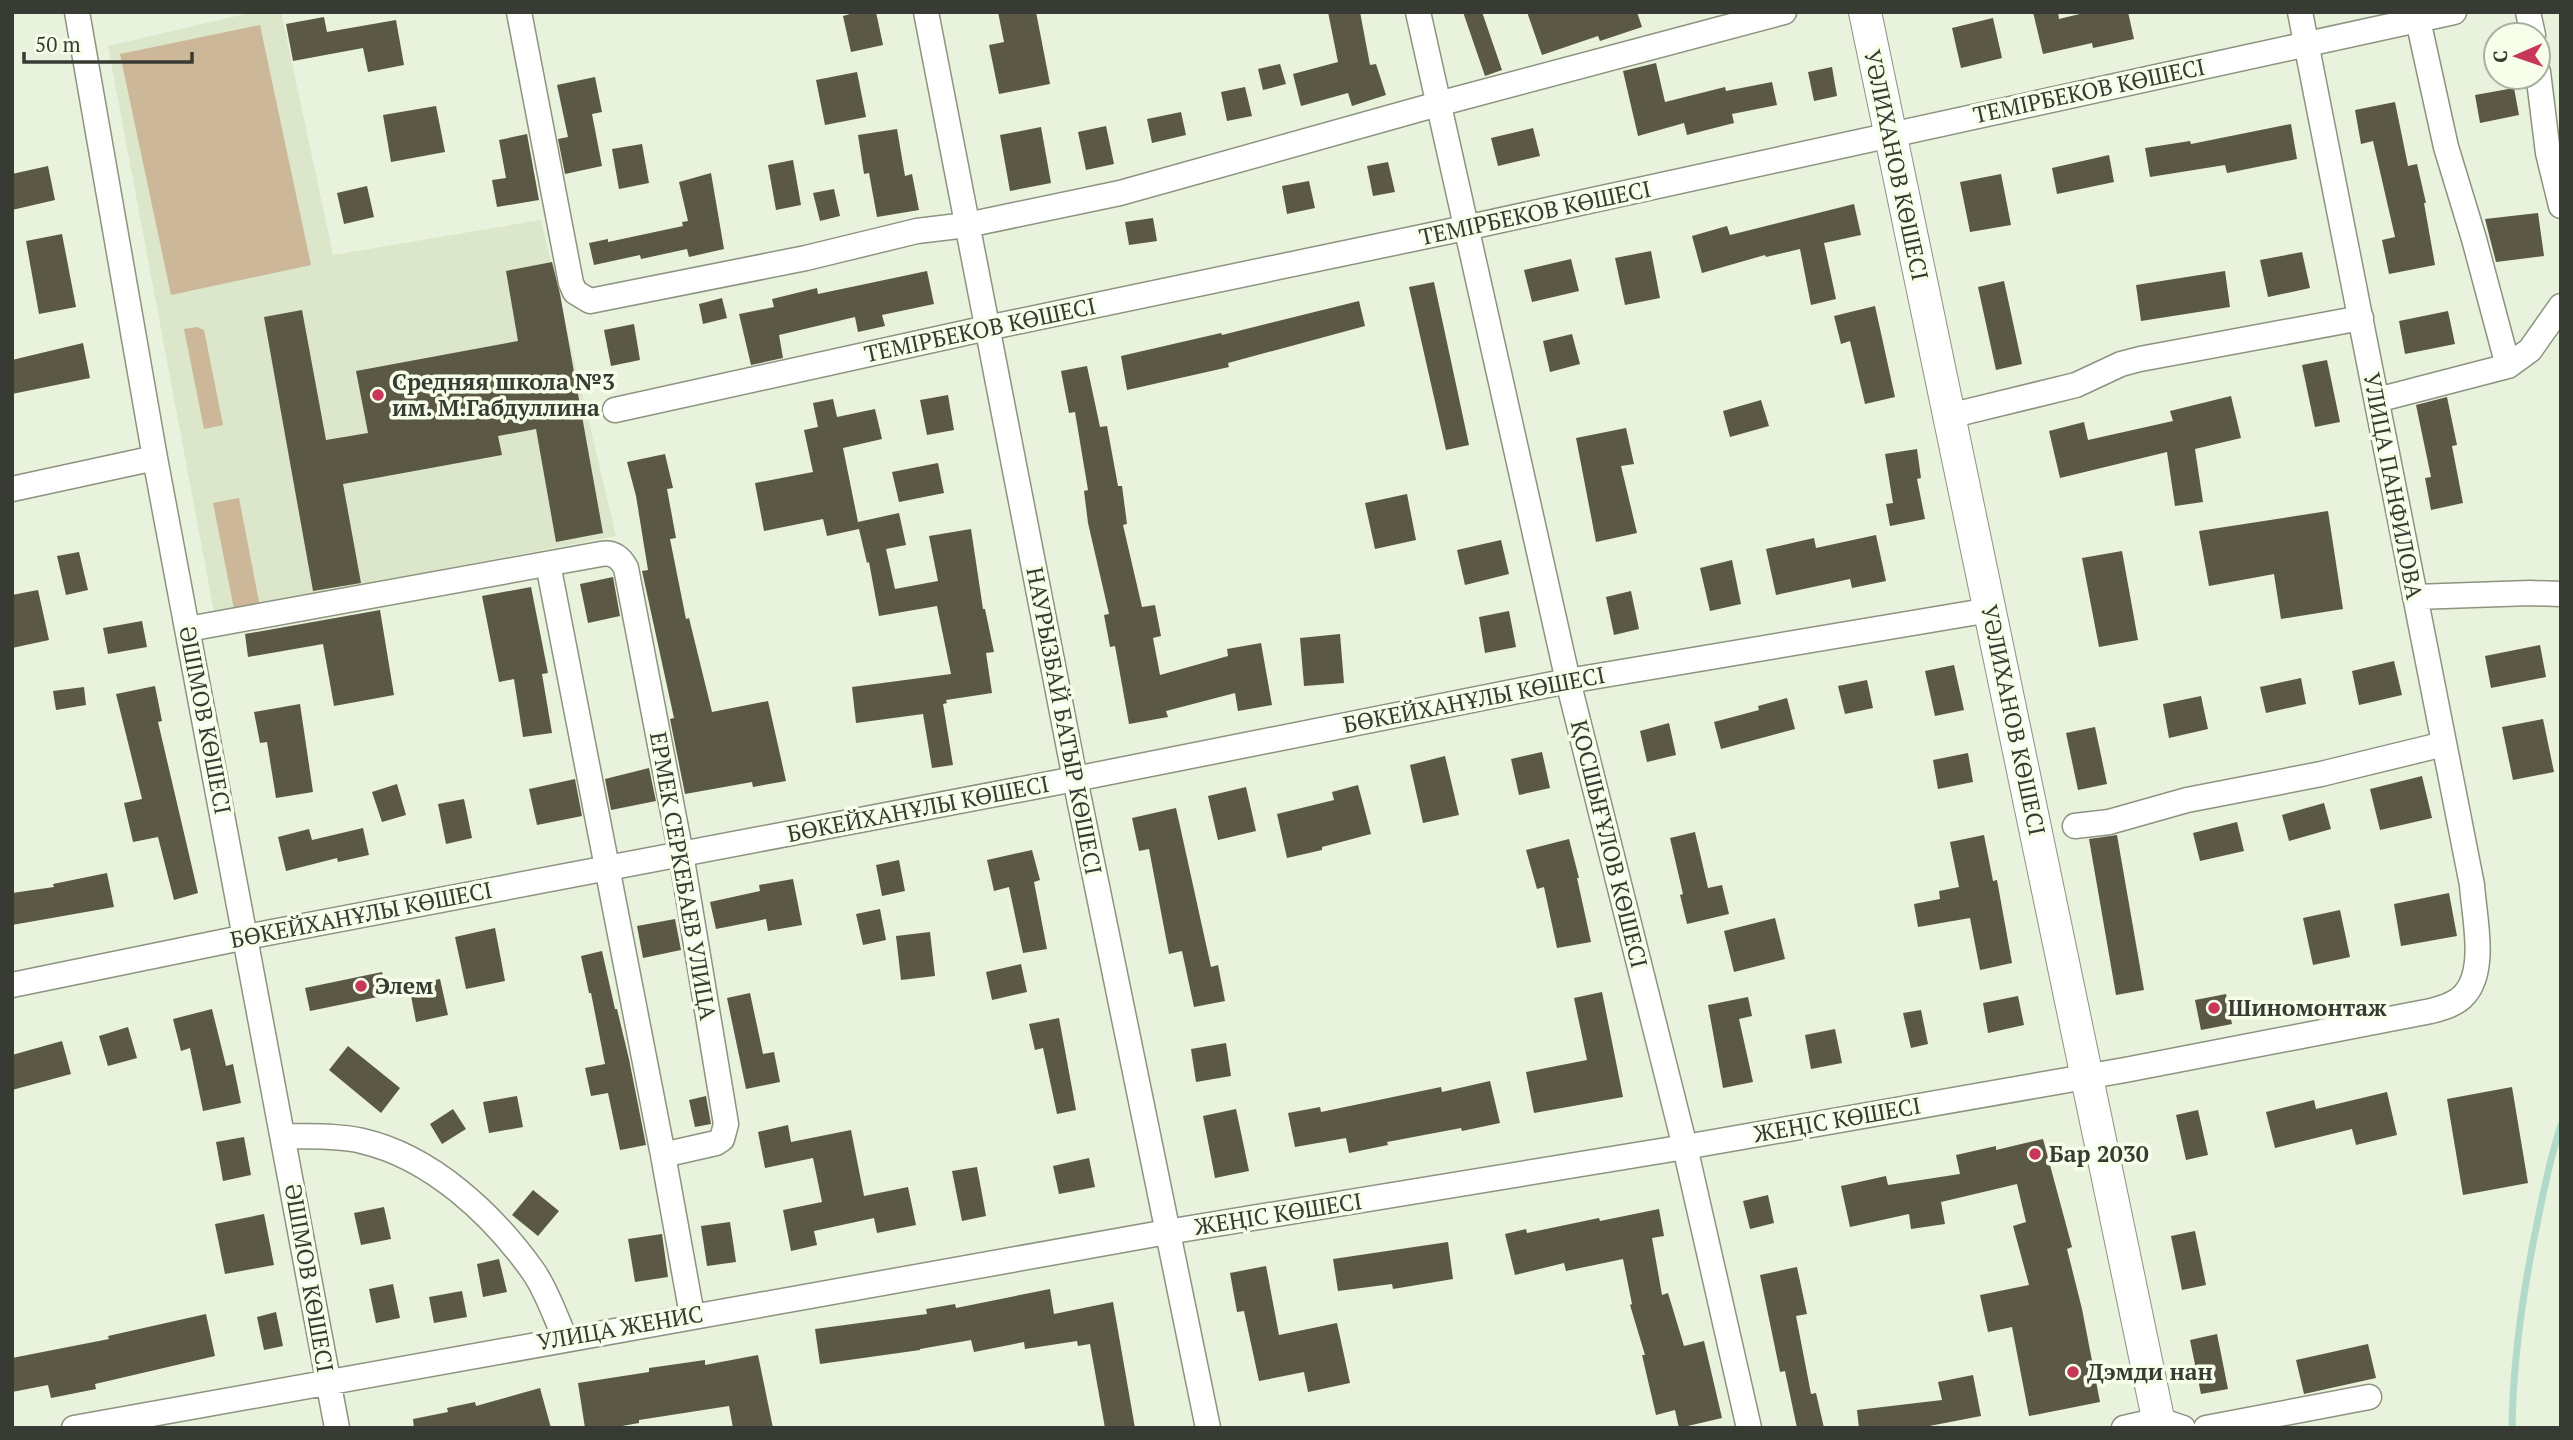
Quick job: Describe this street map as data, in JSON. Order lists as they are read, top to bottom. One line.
{"streets":{"main road":["УӘЛИХАНОВ КӨШЕСІ"],"street":["ТЕМІРБЕКОВ КӨШЕСІ","УЛИЦА ПАНФИЛОВА","БӨКЕЙХАНҰЛЫ КӨШЕСІ","ӘШІМОВ КӨШЕСІ","НАУРЫЗБАЙ БАТЫР КӨШЕСІ","ҚОСШЫҒҰЛОВ КӨШЕСІ","ЕРМЕК СЕРКЕБАЕВ УЛИЦА","ЖЕҢІС КӨШЕСІ","УЛИЦА ЖЕНИС"]},"crossings":[["ТЕМІРБЕКОВ КӨШЕСІ","УӘЛИХАНОВ КӨШЕСІ"],["ТЕМІРБЕКОВ КӨШЕСІ","УЛИЦА ПАНФИЛОВА"],["ТЕМІРБЕКОВ КӨШЕСІ","НАУРЫЗБАЙ БАТЫР КӨШЕСІ"],["ТЕМІРБЕКОВ КӨШЕСІ","ҚОСШЫҒҰЛОВ КӨШЕСІ"],["УӘЛИХАНОВ КӨШЕСІ","БӨКЕЙХАНҰЛЫ КӨШЕСІ"],["УӘЛИХАНОВ КӨШЕСІ","ЖЕҢІС КӨШЕСІ"],["УЛИЦА ПАНФИЛОВА","ЖЕҢІС КӨШЕСІ"],["БӨКЕЙХАНҰЛЫ КӨШЕСІ","ӘШІМОВ КӨШЕСІ"],["БӨКЕЙХАНҰЛЫ КӨШЕСІ","НАУРЫЗБАЙ БАТЫР КӨШЕСІ"],["БӨКЕЙХАНҰЛЫ КӨШЕСІ","ҚОСШЫҒҰЛОВ КӨШЕСІ"],["БӨКЕЙХАНҰЛЫ КӨШЕСІ","ЕРМЕК СЕРКЕБАЕВ УЛИЦА"],["ӘШІМОВ КӨШЕСІ","УЛИЦА ЖЕНИС"],["НАУРЫЗБАЙ БАТЫР КӨШЕСІ","ЖЕҢІС КӨШЕСІ"],["НАУРЫЗБАЙ БАТЫР КӨШЕСІ","УЛИЦА ЖЕНИС"],["ҚОСШЫҒҰЛОВ КӨШЕСІ","ЖЕҢІС КӨШЕСІ"],["ЖЕҢІС КӨШЕСІ","УЛИЦА ЖЕНИС"]],"places":["Средняя школа №3 им. М.Габдуллина","Элем","Шиномонтаж","Бар 2030","Дэмди нан"],"scale_bar":"50 m","north":"left"}
